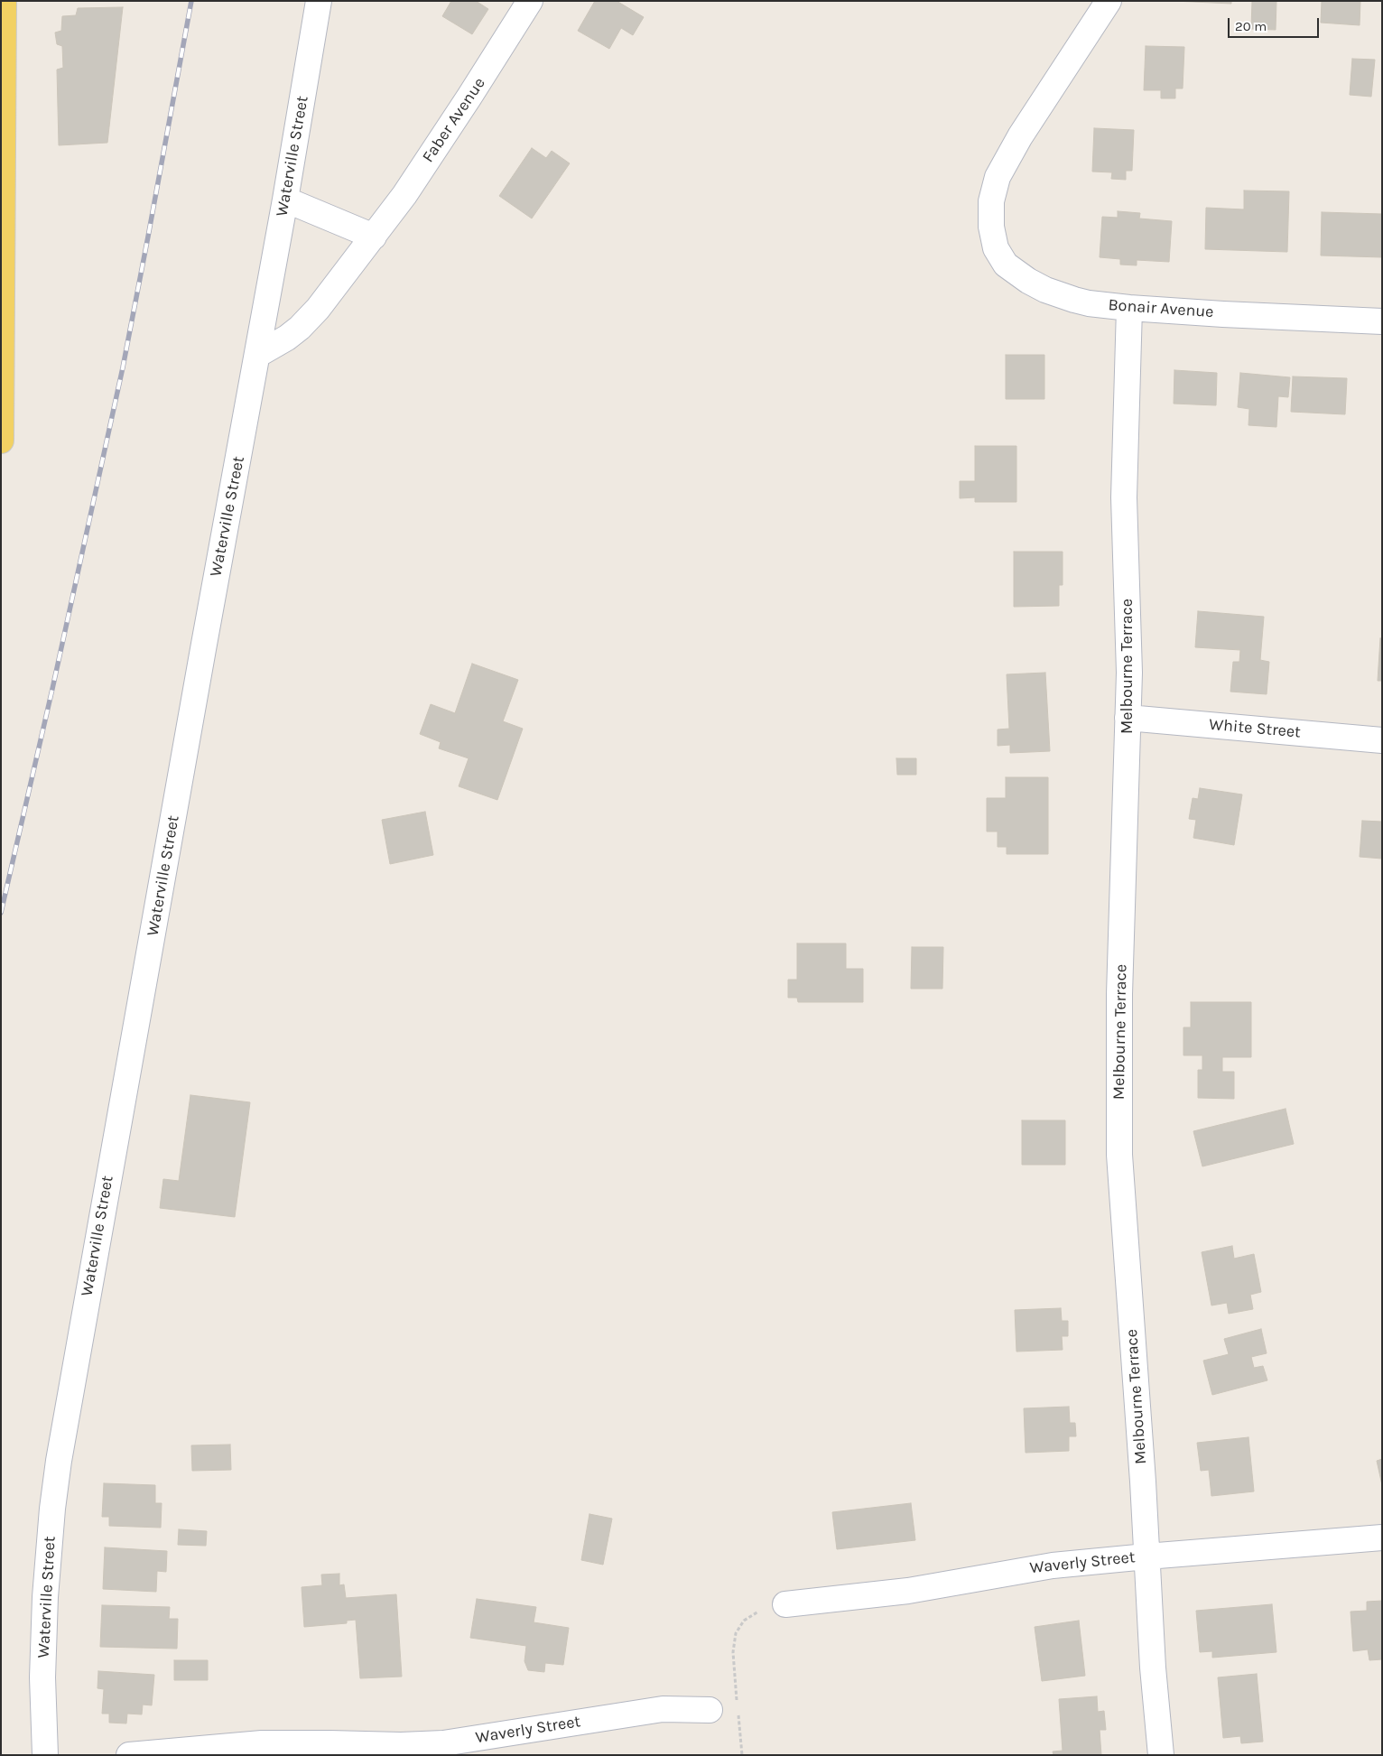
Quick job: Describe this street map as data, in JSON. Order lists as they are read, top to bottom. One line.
{"streets":{"street":["Faber Avenue","Waterville Street","Bonair Avenue","Melbourne Terrace","White Street","Waverly Street"]},"crossings":[["Faber Avenue","Waterville Street"],["Bonair Avenue","Melbourne Terrace"],["Melbourne Terrace","White Street"],["Melbourne Terrace","Waverly Street"]],"scale_bar":"20 m"}
